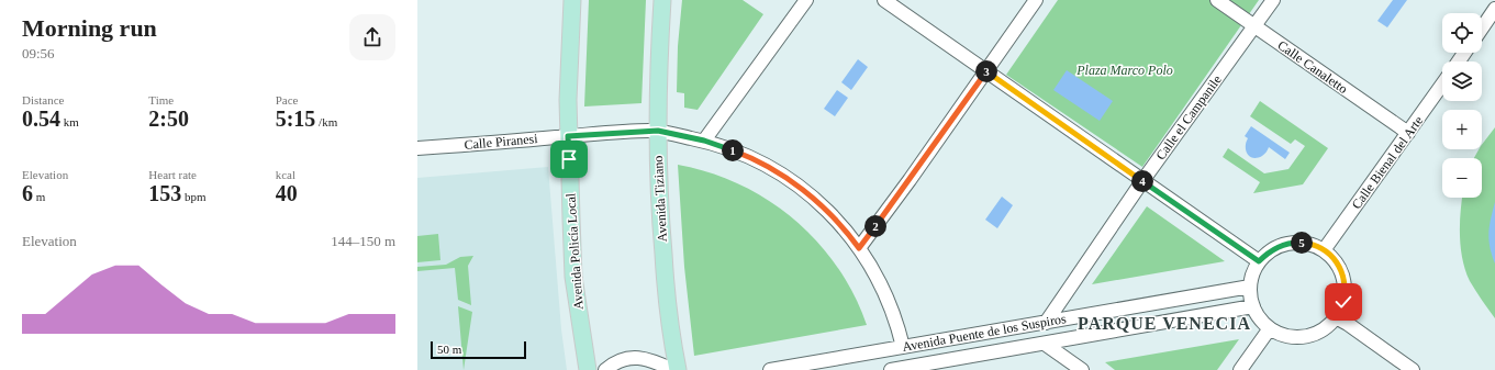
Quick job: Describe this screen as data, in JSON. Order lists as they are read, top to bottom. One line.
{"streets":{"main road":["Avenida Tiziano","Avenida Policía Local"],"street":["Calle Canaletto","Calle el Campanile","Calle Piranesi","Calle Bienal del Arte","Avenida Puente de los Suspiros"]},"crossings":[["Calle Canaletto","Calle el Campanile"],["Calle Canaletto","Calle Bienal del Arte"],["Calle el Campanile","Avenida Puente de los Suspiros"],["Calle Piranesi","Avenida Tiziano"],["Calle Piranesi","Avenida Policía Local"],["Calle Piranesi","Avenida Puente de los Suspiros"],["Calle Bienal del Arte","Avenida Puente de los Suspiros"]],"districts":["PARQUE VENECIA"],"parks":["Plaza Marco Polo"],"scale_bar":"50 m","page":{"heading":["Morning run","09:56"],"map_buttons":["+","−"],"pins":["3","1","4","2","5"],"stats":[["Distance","0.54 km"],["Time","2:50"],["Pace","5:15 /km"],["Elevation","6 m"],["Heart rate","153 bpm"],["kcal","40"]],"chart":["Elevation","144–150 m"],"scale":"50 m"}}
